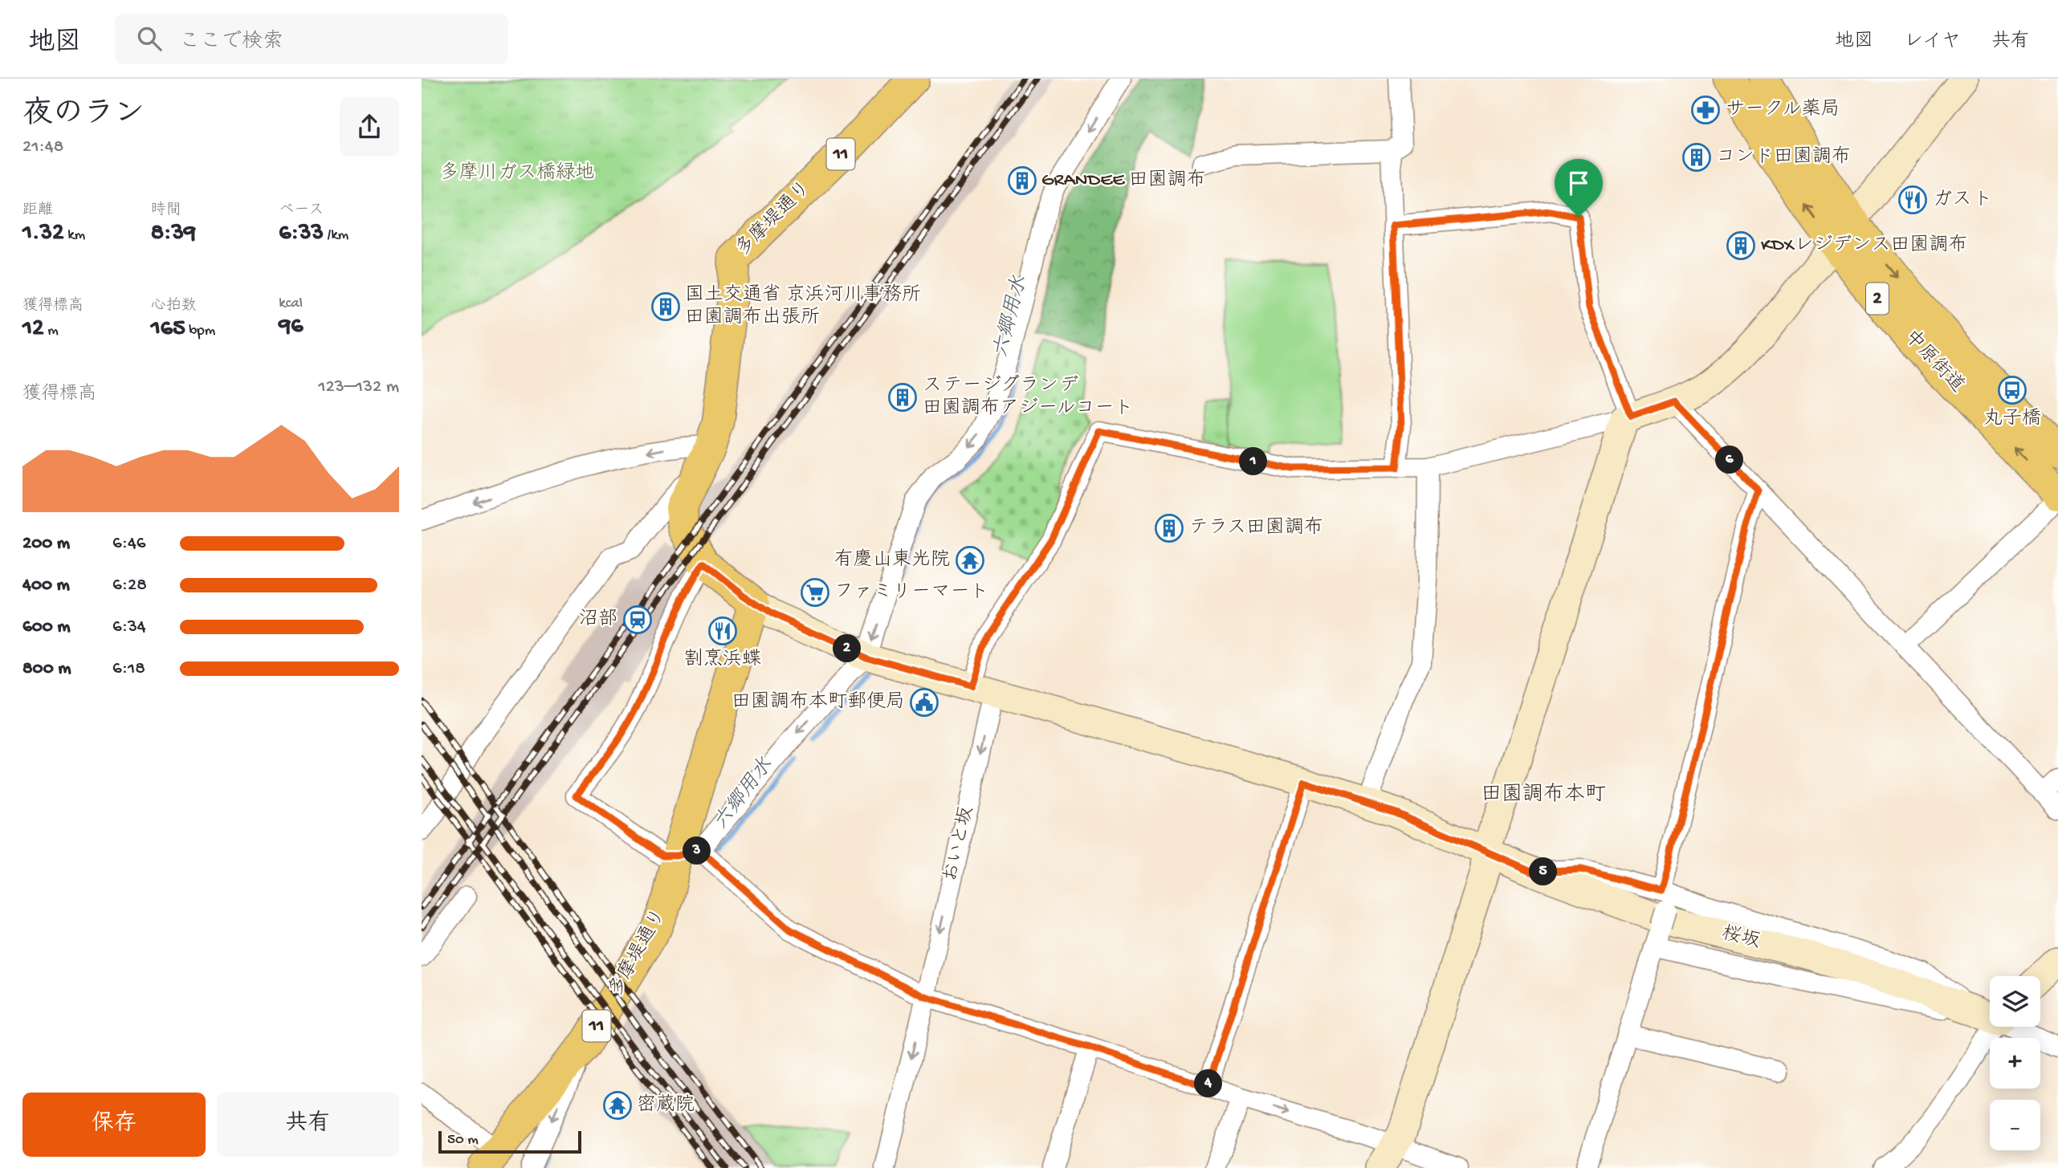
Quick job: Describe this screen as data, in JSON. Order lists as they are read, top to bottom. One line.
{"streets":{"main road":["11","多摩堤通り","2","中原街道"],"street":["おいと坂","桜坂"]},"crossings":[["多摩堤通り","桜坂"],["おいと坂","桜坂"]],"one_way":["おいと坂"],"districts":["田園調布本町"],"water":["六郷用水"],"parks":["多摩川ガス橋緑地"],"places":{"pharmacy":["サークル薬局"],"building":["コンド田園調布","GRANDEE 田園調布","KDXレジデンス田園調布","国土交通省 京浜河川事務所 田園調布出張所","ステージグランデ 田園調布アジールコート","テラス田園調布"],"restaurant":["ガスト","割烹浜蝶"],"bus stop":["丸子橋"],"temple":["有慶山東光院","密蔵院"],"supermarket":["ファミリーマート"],"station":["沼部"],"public building":["田園調布本町郵便局"]},"scale_bar":"50 m","page":{"header":"地図","search":"ここで検索","nav":["地図","レイヤ","共有"],"heading":["夜のラン","21:48"],"stats":[["距離","1.32 km"],["時間","8:39"],["ペース","6:33 /km"],["獲得標高","12 m"],["心拍数","165 bpm"],["kcal","96"]],"chart":["獲得標高","123–132 m"],"pins":["6","1","2","3","5","4"],"list":[{"name":"200 m","note":"6:46"},{"name":"400 m","note":"6:28"},{"name":"600 m","note":"6:34"},{"name":"800 m","note":"6:18"}],"map_buttons":["+","−"],"buttons":["保存","共有"],"scale":"50 m"}}
